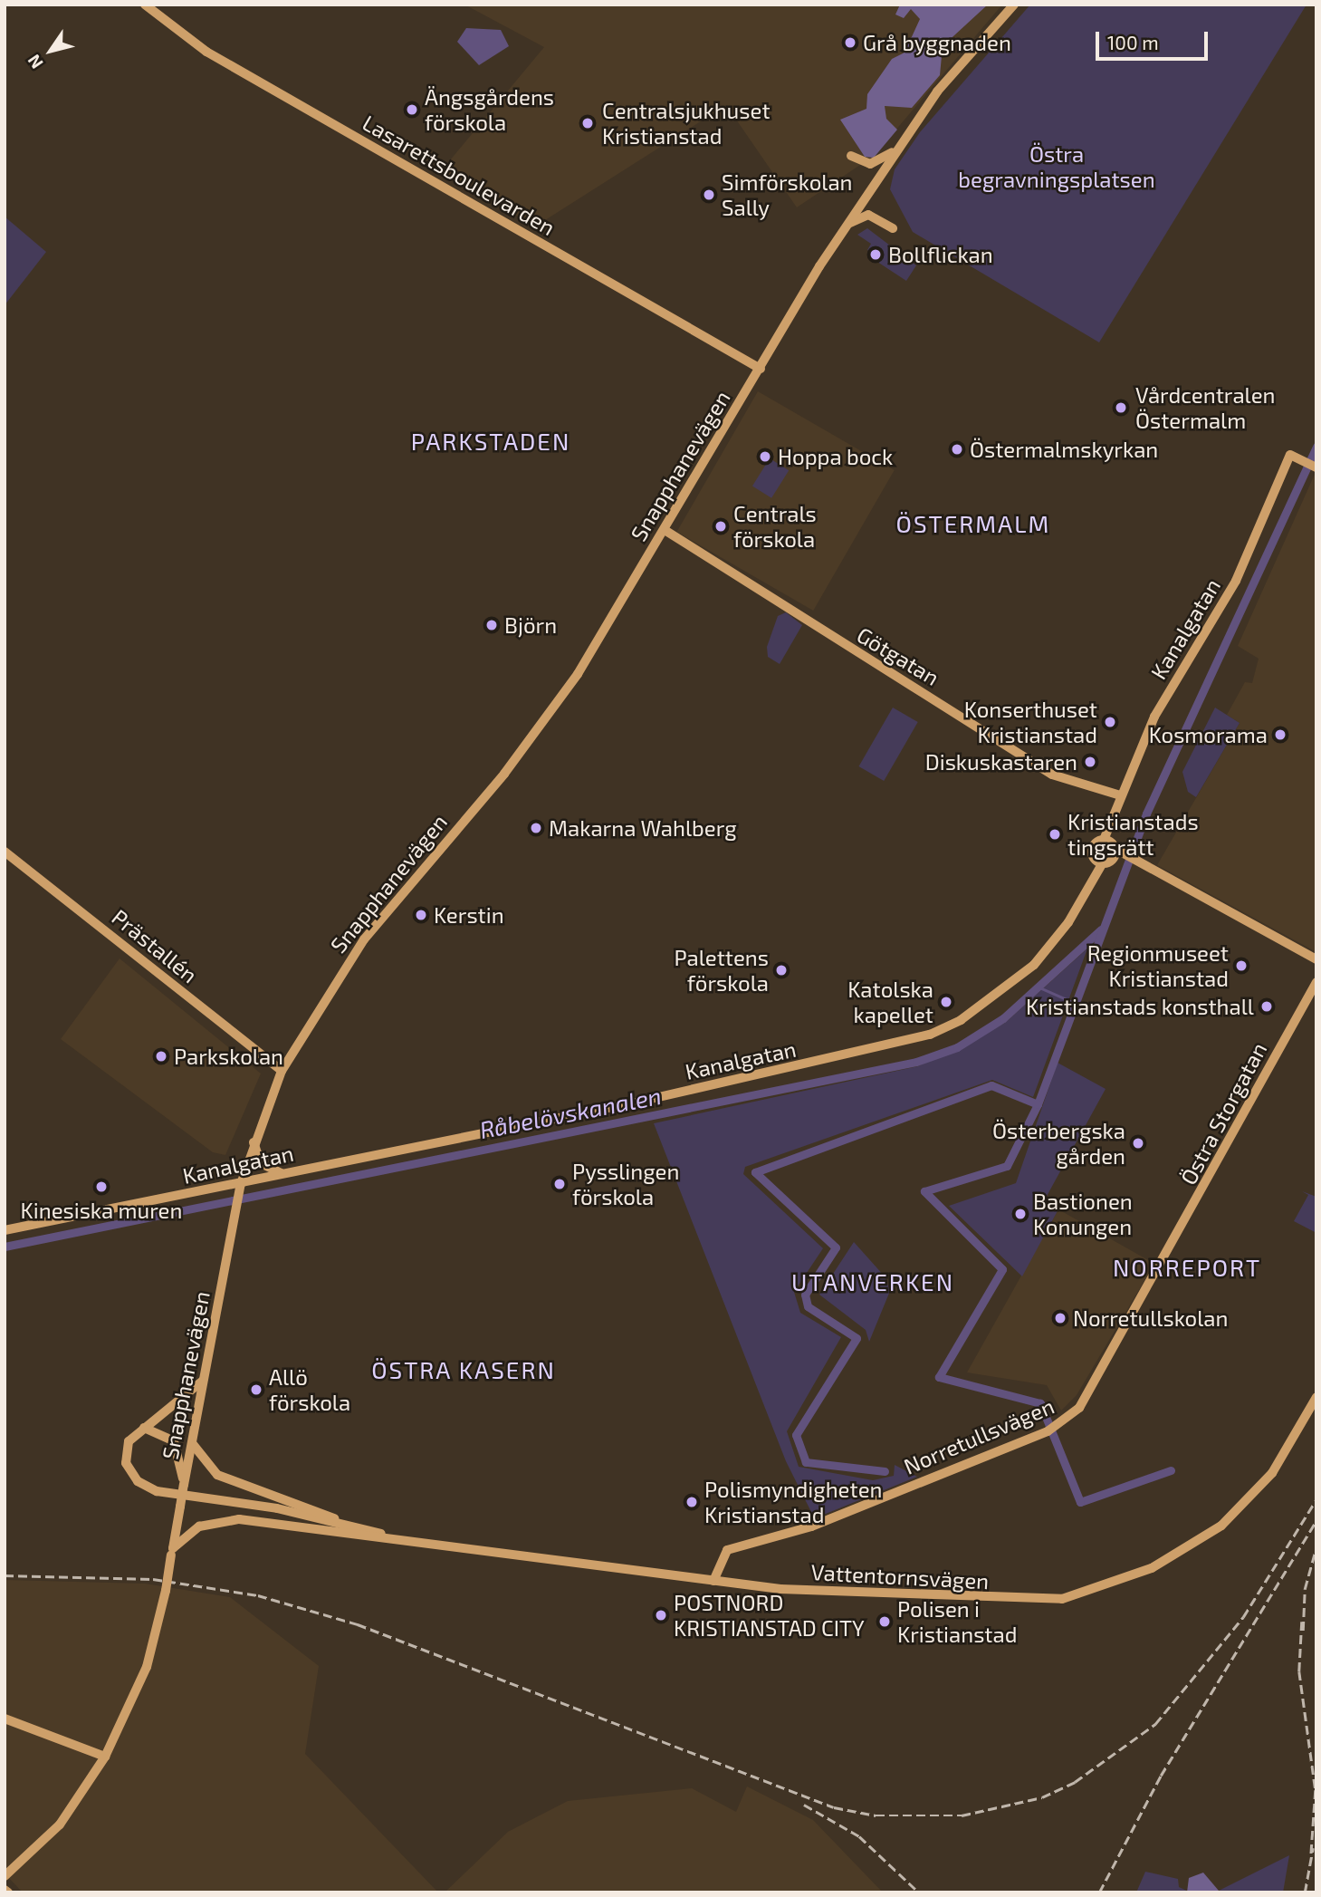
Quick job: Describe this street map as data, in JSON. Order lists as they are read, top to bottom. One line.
{"streets":{"street":["Lasarettsboulevarden","Snapphanevägen","Kanalgatan","Götgatan","Prästallén","Östra Storgatan","Norretullsvägen","Vattentornsvägen"]},"crossings":[["Lasarettsboulevarden","Snapphanevägen"],["Snapphanevägen","Kanalgatan"],["Snapphanevägen","Götgatan"],["Snapphanevägen","Prästallén"],["Kanalgatan","Götgatan"],["Östra Storgatan","Norretullsvägen"],["Norretullsvägen","Vattentornsvägen"]],"districts":["PARKSTADEN","ÖSTERMALM","NORREPORT","UTANVERKEN","ÖSTRA KASERN"],"water":["Råbelövskanalen"],"parks":["Östra begravningsplatsen"],"places":["Grå byggnaden","Ängsgårdens förskola","Centralsjukhuset Kristianstad","Simförskolan Sally","Bollflickan","Vårdcentralen Östermalm","Östermalmskyrkan","Hoppa bock","Centrals förskola","Björn","Konserthuset Kristianstad","Kosmorama","Diskuskastaren","Makarna Wahlberg","Kristianstads tingsrätt","Kerstin","Regionmuseet Kristianstad","Palettens förskola","Katolska kapellet","Kristianstads konsthall","Parkskolan","Österbergska gården","Pysslingen förskola","Kinesiska muren","Bastionen Konungen","Norretullskolan","Allö förskola","Polismyndigheten Kristianstad","POSTNORD KRISTIANSTAD CITY","Polisen i Kristianstad"],"scale_bar":"100 m","north":"bottom left"}
